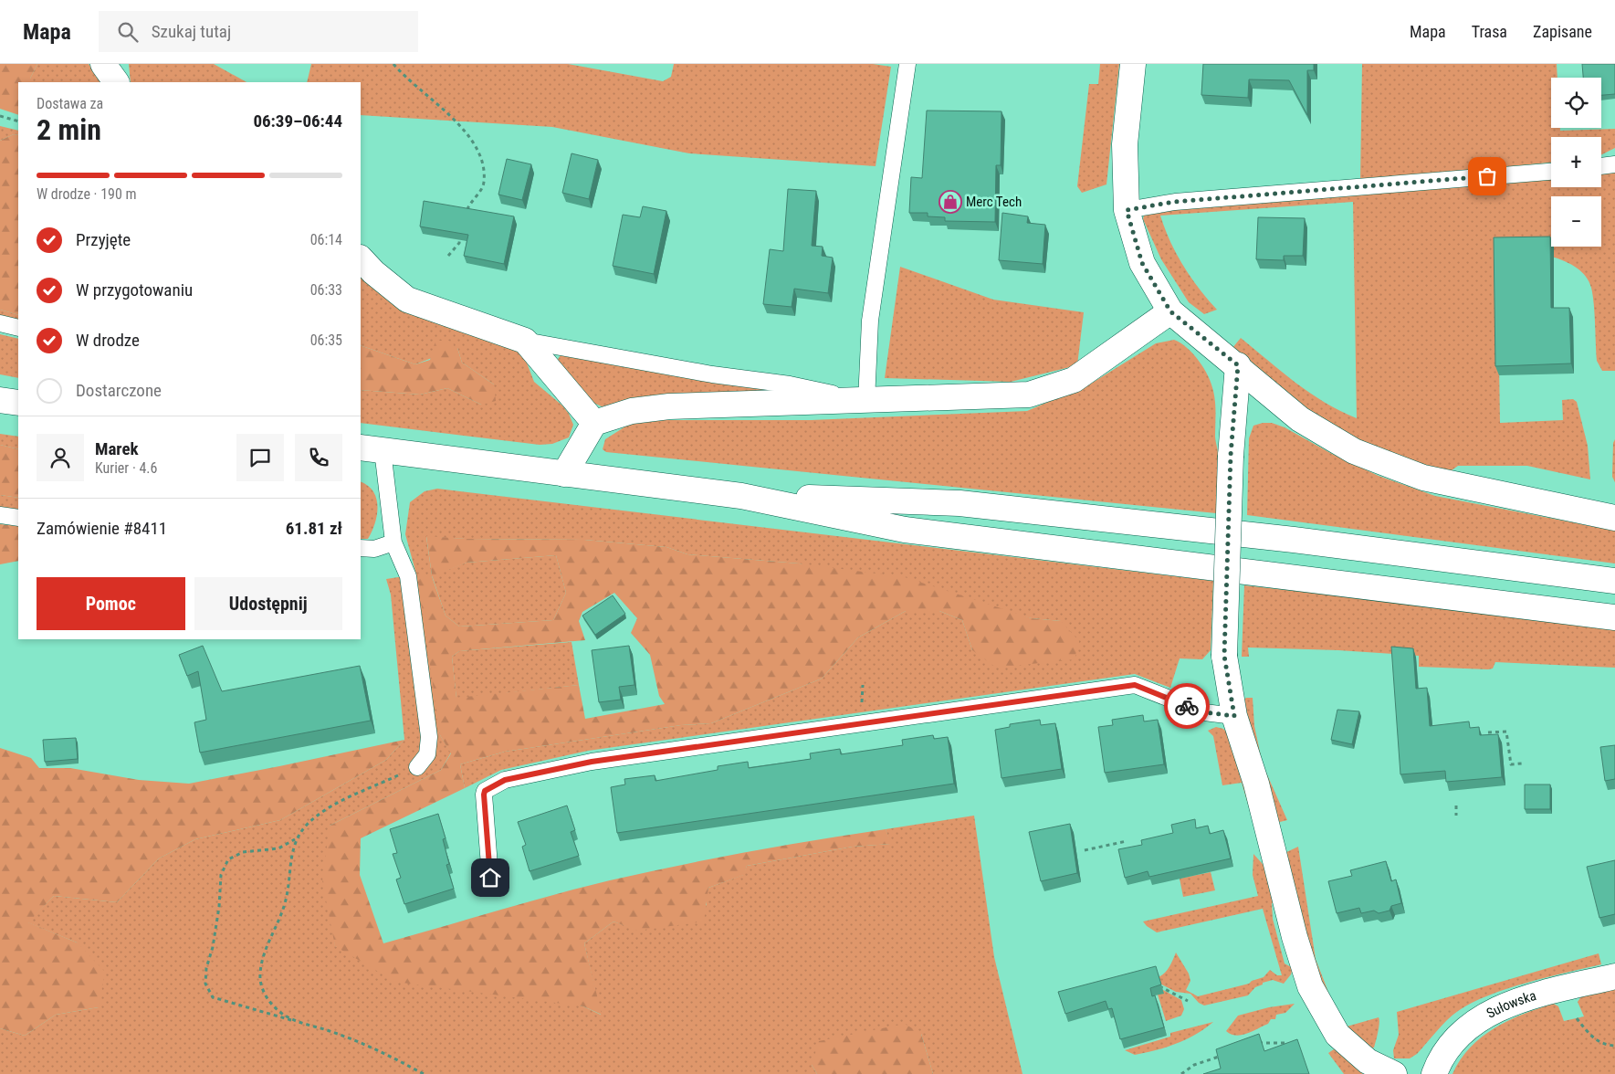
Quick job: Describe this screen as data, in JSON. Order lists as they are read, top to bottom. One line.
{"streets":{"street":["Sułowska"]},"places":{"shop":["Merc Tech"]},"page":{"header":"Mapa","search":"Szukaj tutaj","nav":["Mapa","Trasa","Zapisane"],"map_buttons":["+","−"],"heading":["2 min","Dostawa za","06:39–06:44"],"panel":["Marek","Kurier · 4.6","Zamówienie #8411","61.81 zł"],"bar":"W drodze · 190 m","list":[["Przyjęte","06:14"],["W przygotowaniu","06:33"],["W drodze","06:35"],"Dostarczone"],"buttons":["Pomoc","Udostępnij"]}}
